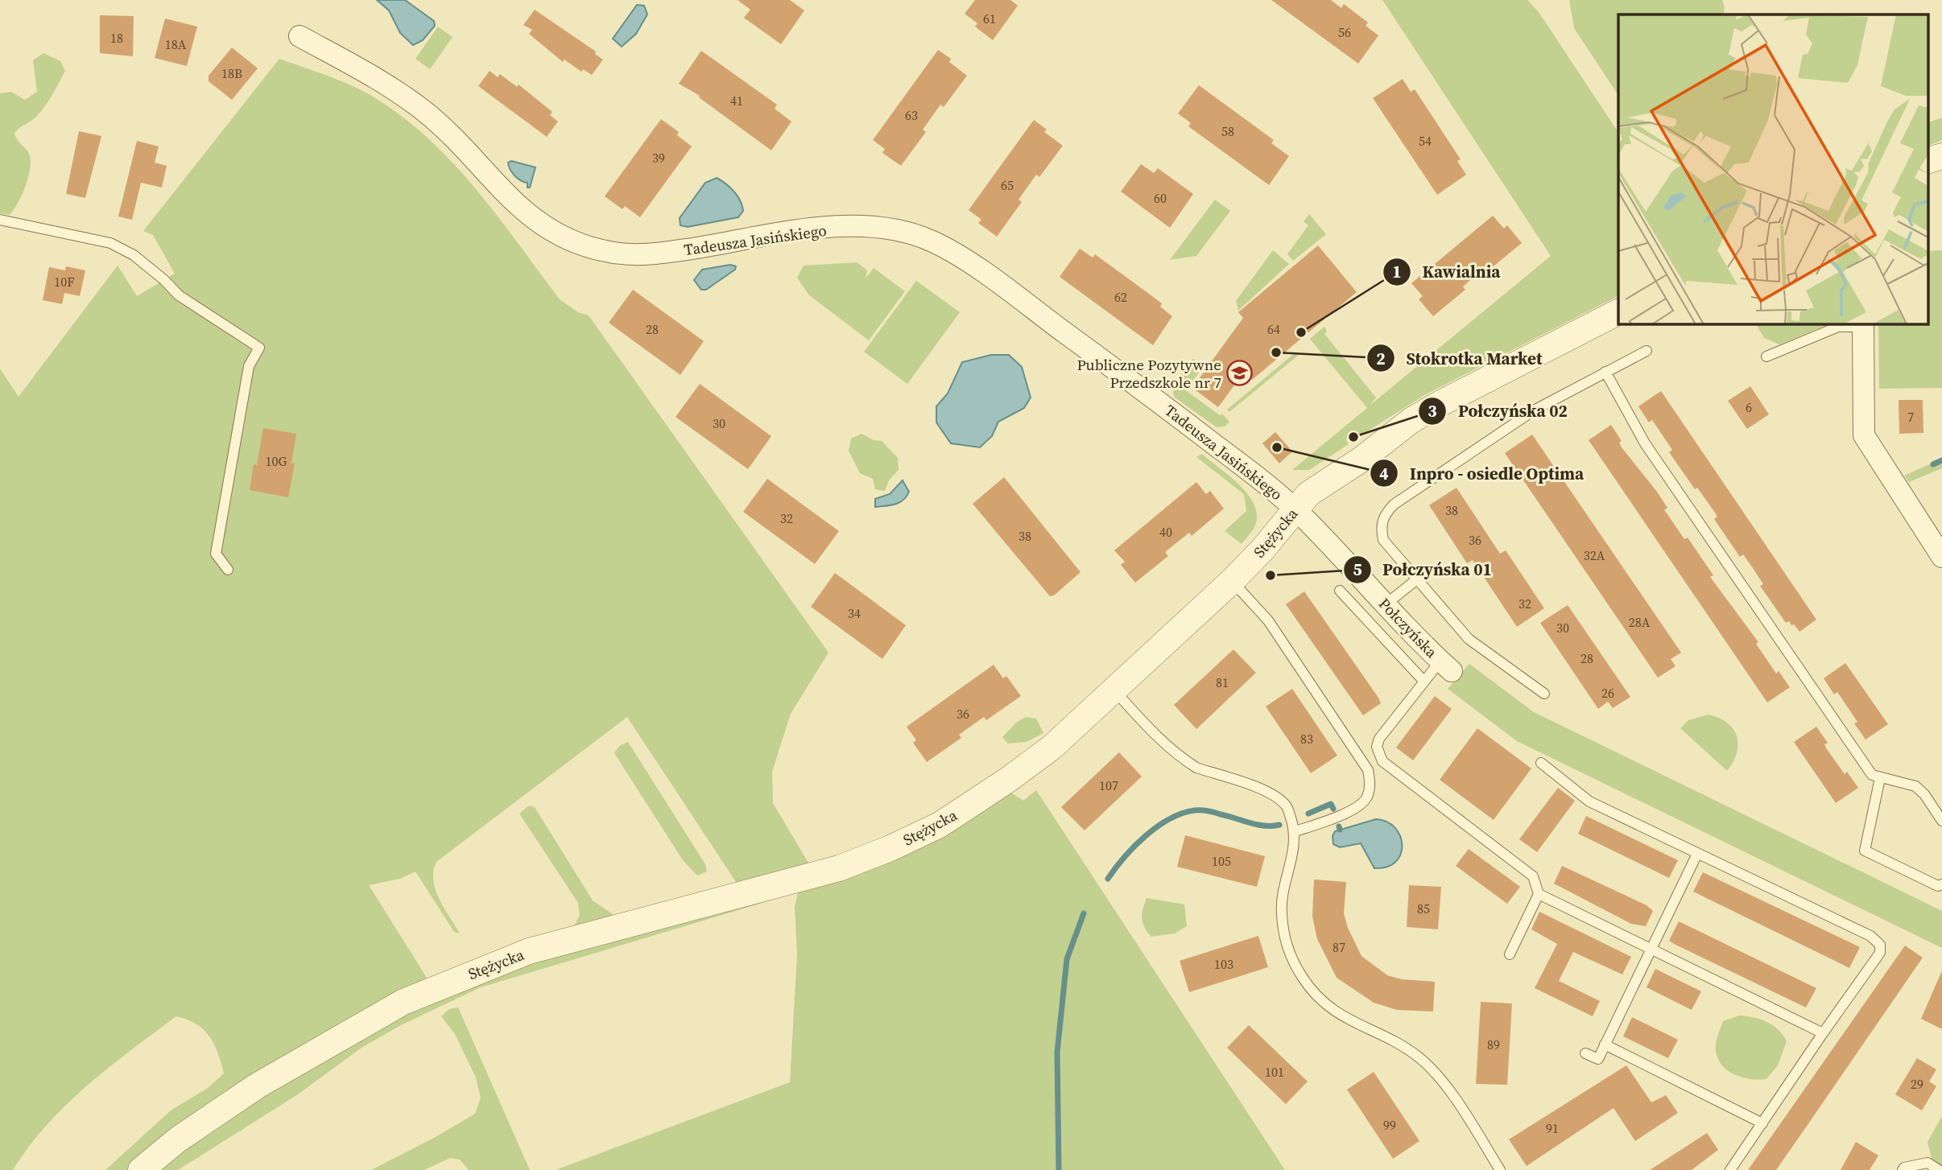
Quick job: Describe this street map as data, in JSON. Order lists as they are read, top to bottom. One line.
{"streets":{"street":["Tadeusza Jasińskiego","Stężycka","Połczyńska"]},"crossings":[["Tadeusza Jasińskiego","Stężycka"],["Tadeusza Jasińskiego","Połczyńska"],["Stężycka","Połczyńska"]],"places":{"other":["Kawialnia","Stokrotka Market","Połczyńska 02","Inpro - osiedle Optima","Połczyńska 01"],"school or university":["Publiczne Pozytywne Przedszkole nr 7"]},"house_numbers":["61","56","18","18A","18B","41","63","58","54","39","65","60","10F","62","28","64","6","7","30","10G","38","32","40","38","36","32A","32","34","28A","30","28","81","26","36","83","107","105","85","87","103","89","101","29","99","91"]}
